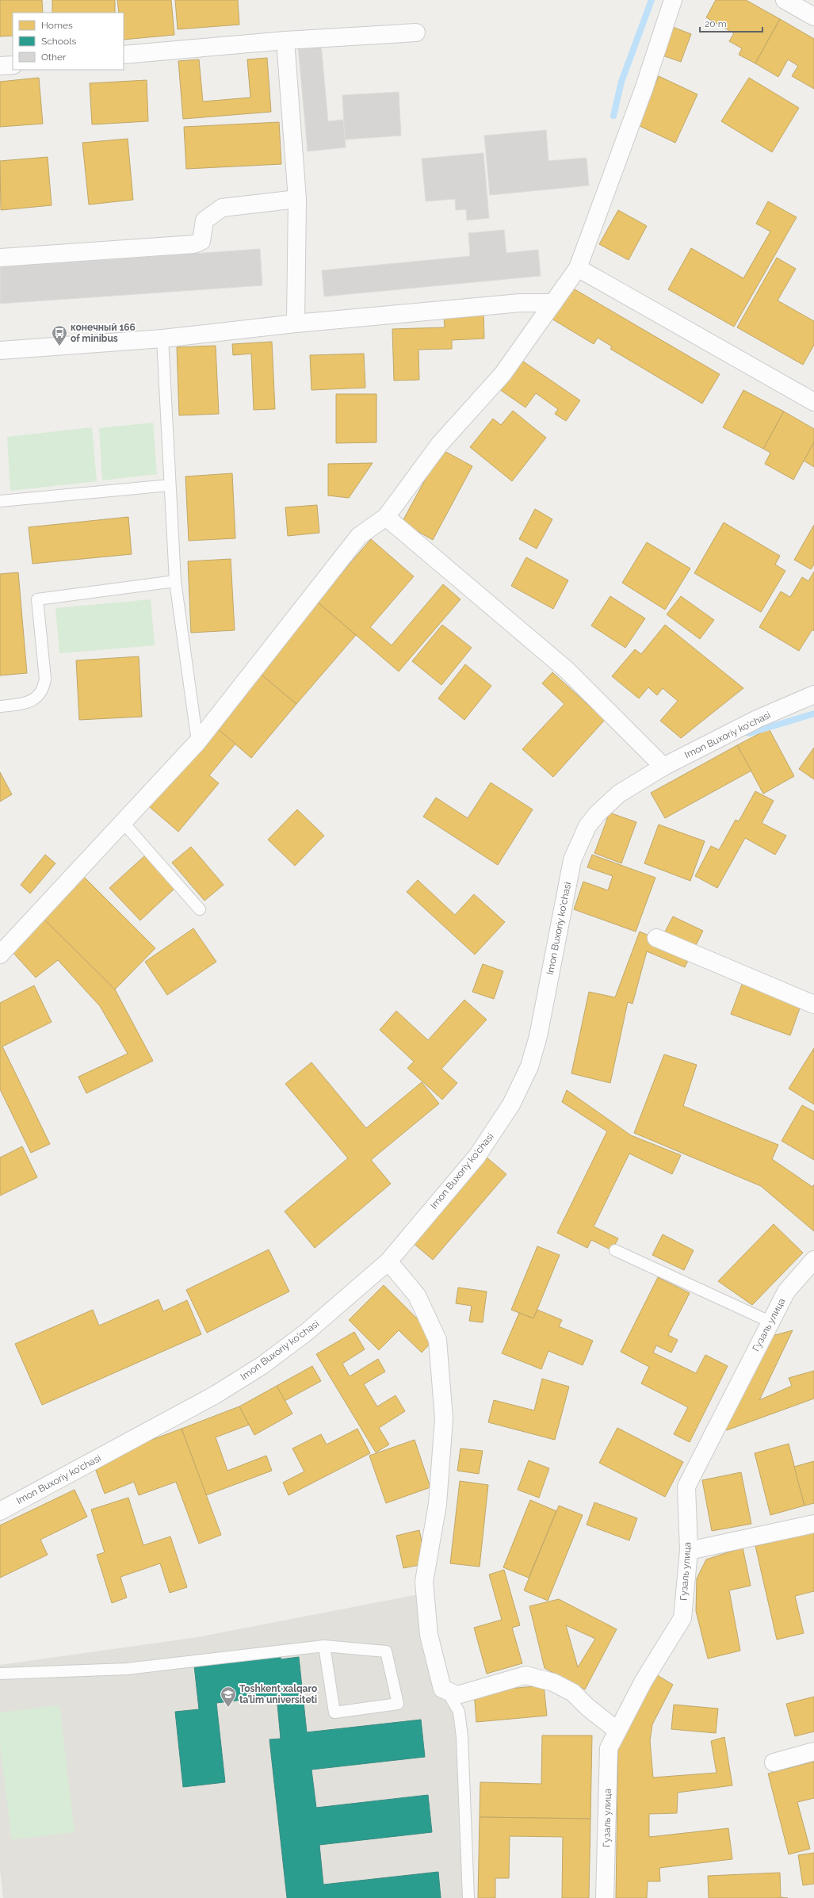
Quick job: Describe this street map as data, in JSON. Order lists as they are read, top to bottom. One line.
{"streets":{"street":["Imon Buxoriy ko'chasi","Гузаль улица"]},"places":{"bus stop":["конечный 166 of minibus"],"school or university":["Toshkent xalqaro ta’lim universiteti"]},"legend":["Homes","Schools","Other"],"scale_bar":"20 m"}
